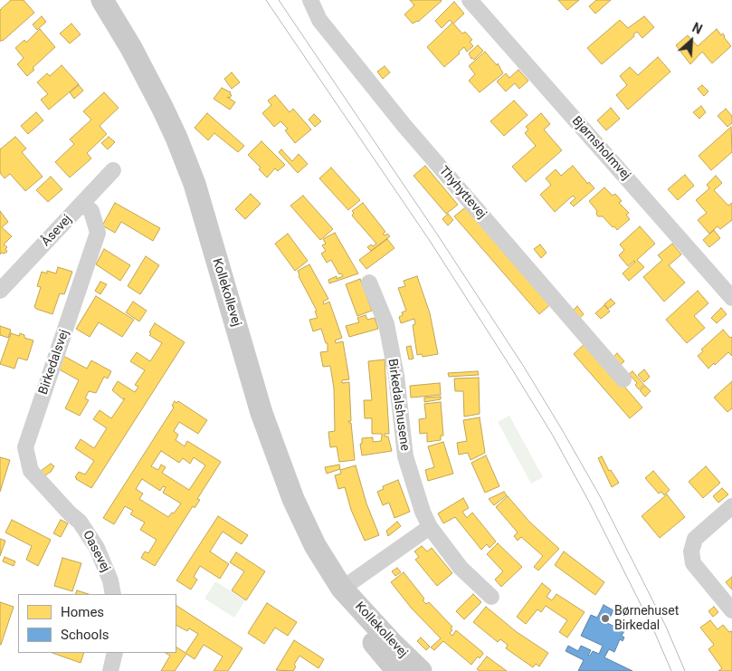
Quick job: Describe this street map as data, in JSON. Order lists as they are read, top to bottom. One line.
{"streets":{"street":["Bjørnsholmvej","Thyhyttevej","Åsevej","Kollekollevej","Birkedalsvej","Birkedalshusene","Oasevej"]},"crossings":[["Åsevej","Birkedalsvej"],["Birkedalsvej","Oasevej"]],"places":["Børnehuset Birkedal"],"legend":["Homes","Schools"],"north":"top right"}
